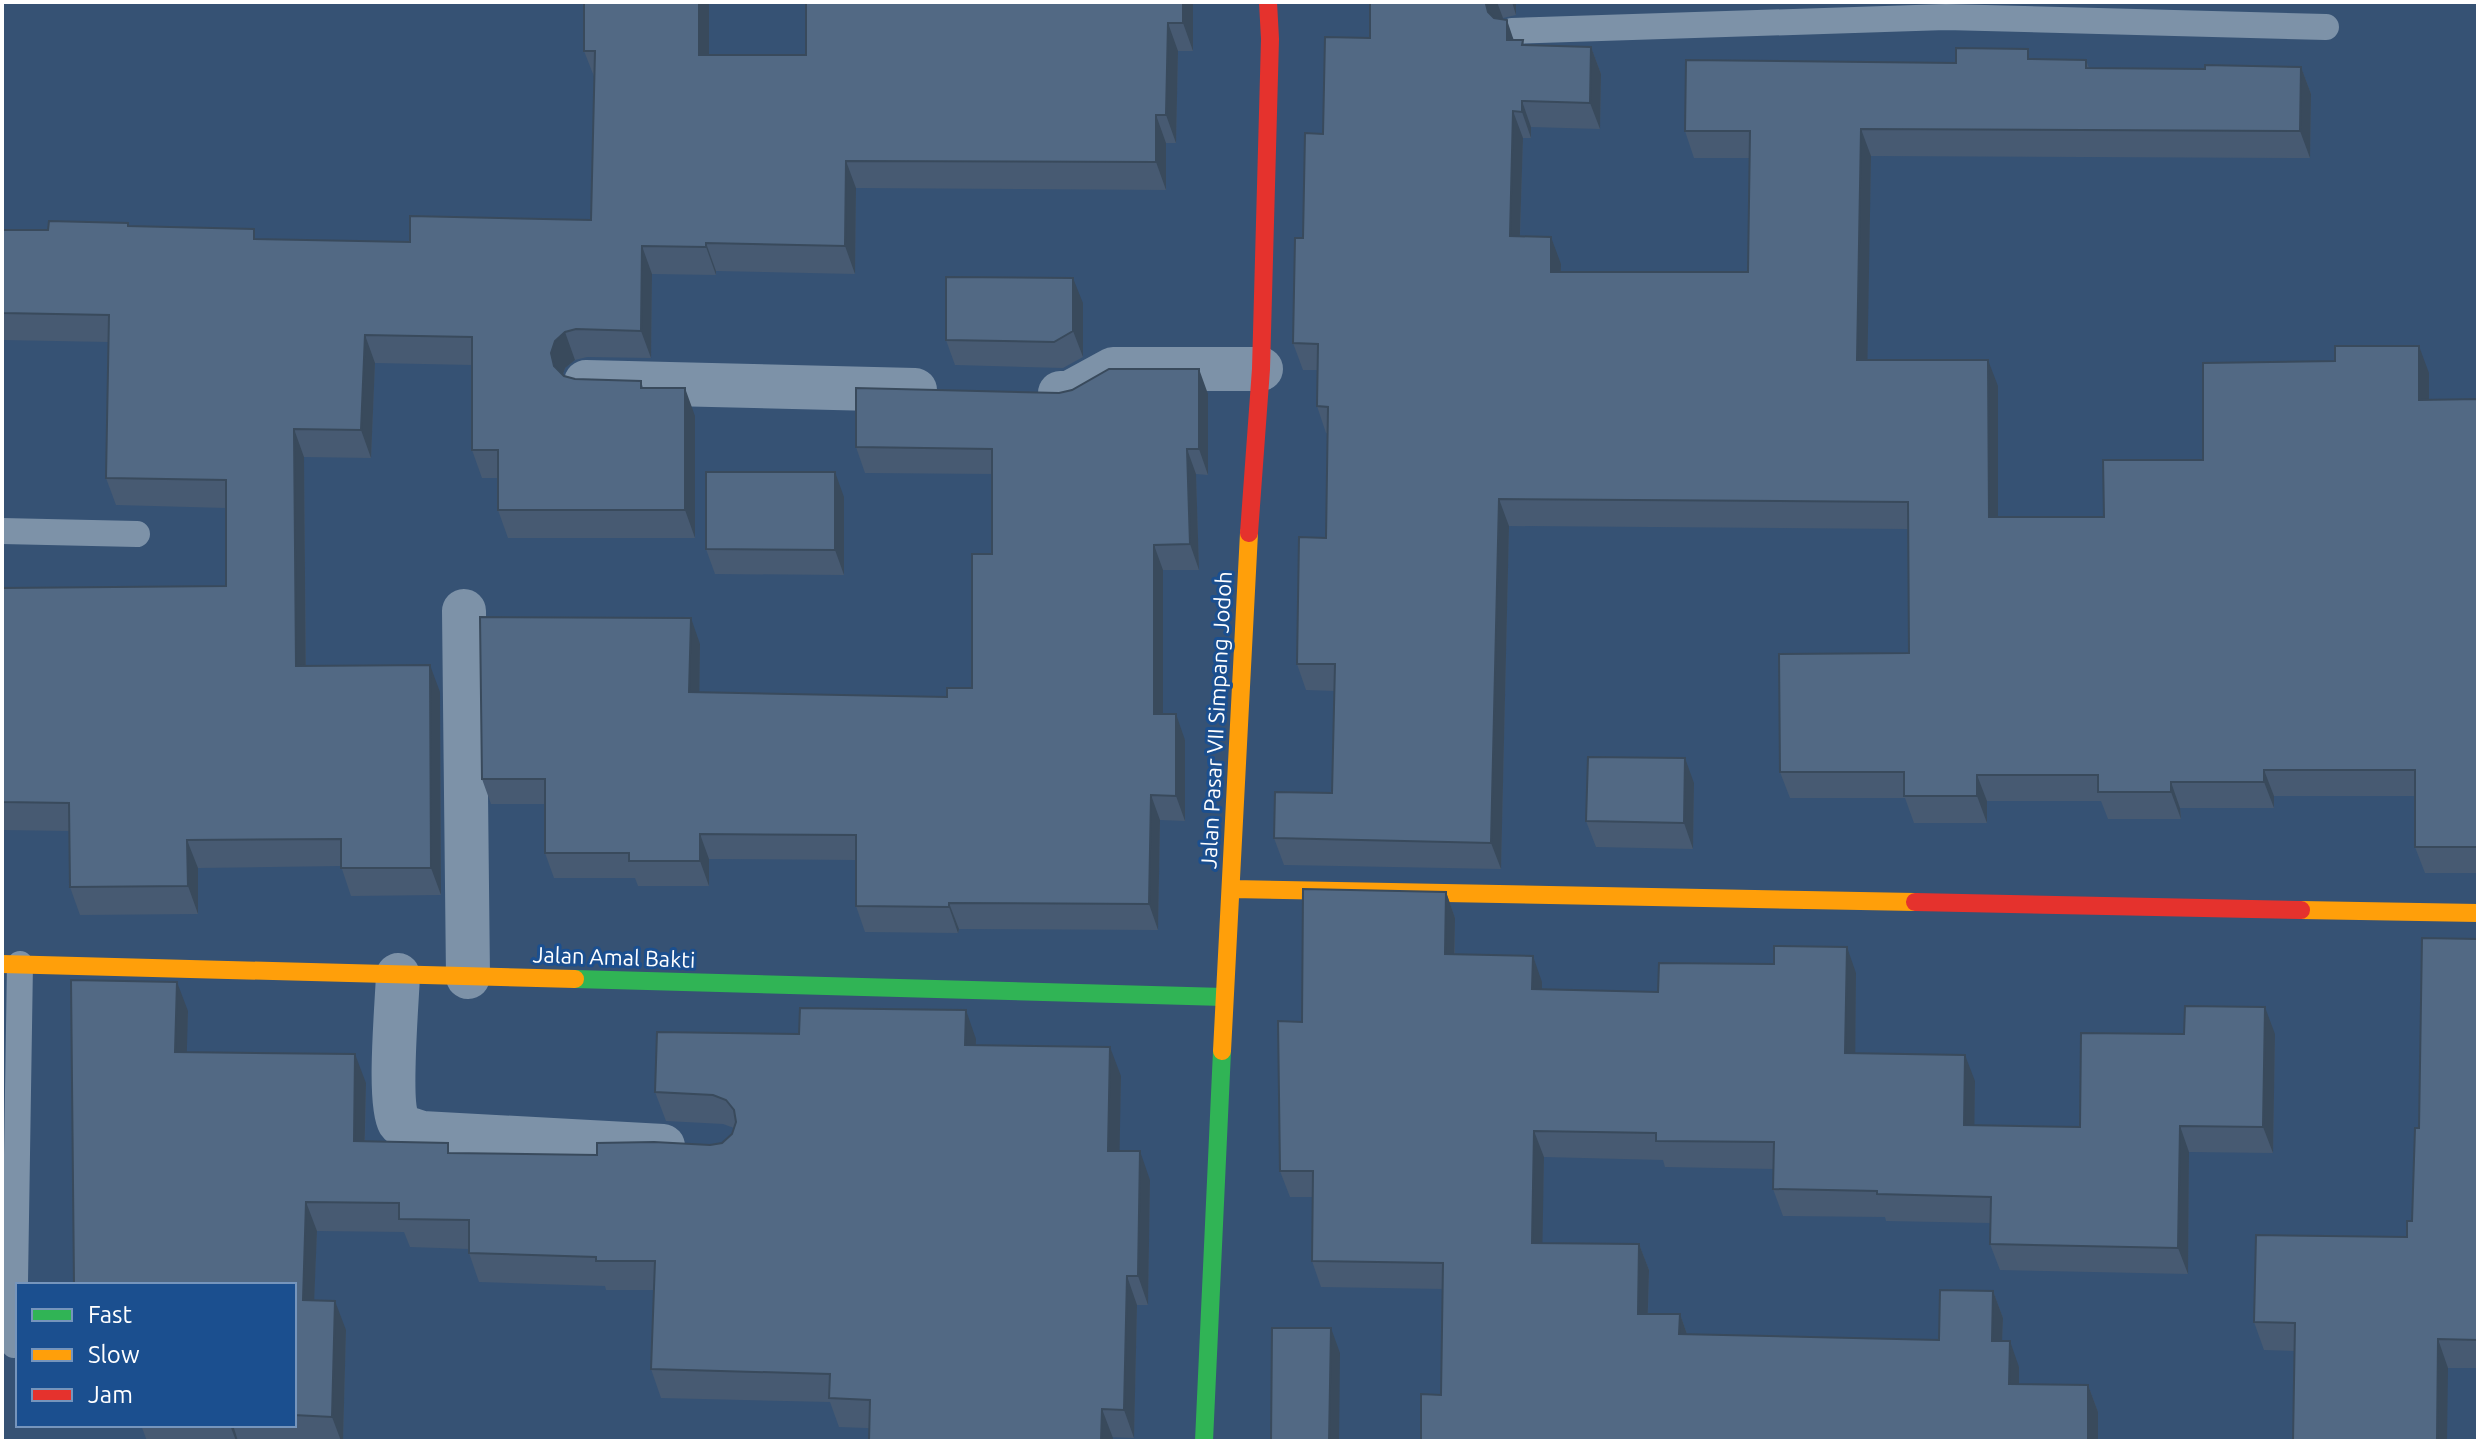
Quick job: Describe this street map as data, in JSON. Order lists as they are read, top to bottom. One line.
{"streets":{"street":["Jalan Pasar VII Simpang Jodoh","Jalan Amal Bakti"]},"crossings":[["Jalan Pasar VII Simpang Jodoh","Jalan Amal Bakti"]],"legend":["Fast","Slow","Jam"]}
